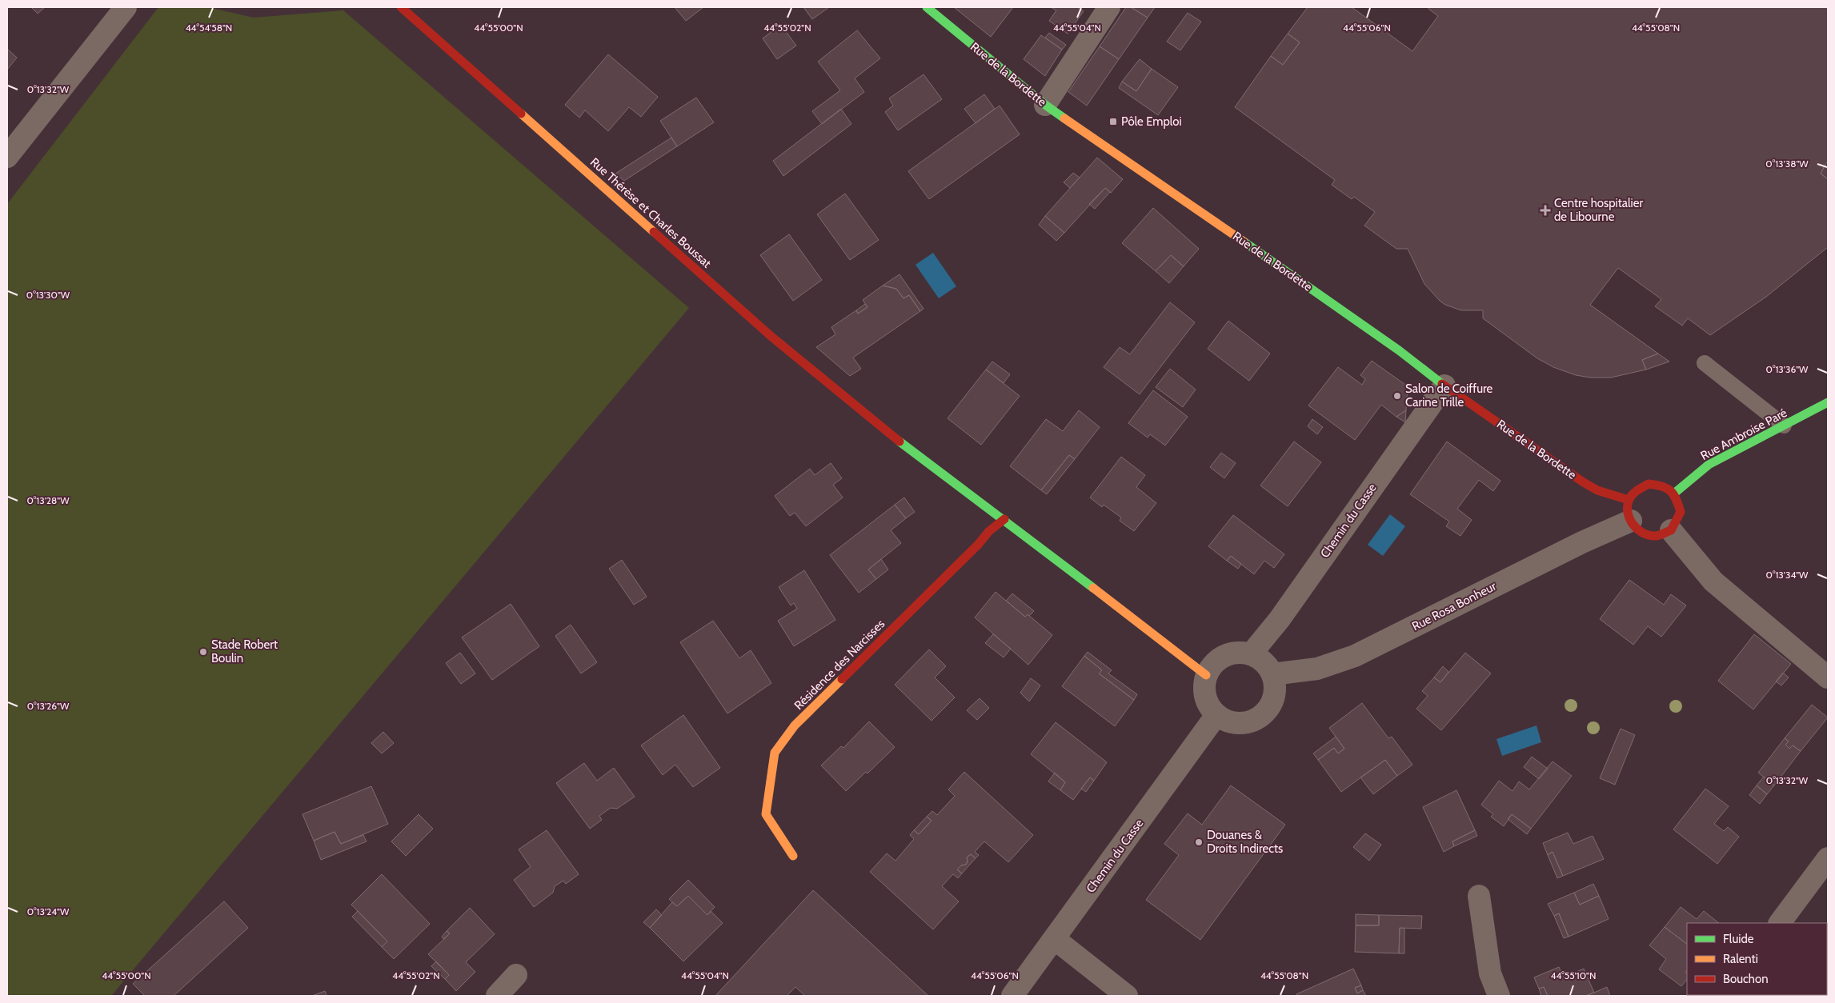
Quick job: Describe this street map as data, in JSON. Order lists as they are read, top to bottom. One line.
{"streets":{"street":["Rue de la Bordette","Rue Thérèse et Charles Boussat","Rue Ambroise Paré","Chemin du Casse","Rue Rosa Bonheur","Résidence des Narcisses"]},"crossings":[["Rue de la Bordette","Rue Ambroise Paré"],["Rue de la Bordette","Chemin du Casse"],["Rue de la Bordette","Rue Rosa Bonheur"],["Rue Thérèse et Charles Boussat","Résidence des Narcisses"],["Rue Ambroise Paré","Rue Rosa Bonheur"],["Chemin du Casse","Rue Rosa Bonheur"]],"places":{"transit":["Pôle Emploi"],"health":["Centre hospitalier de Libourne"],"other":["Salon de Coiffure Carine Trille","Stade Robert Boulin","Douanes & Droits Indirects"]},"legend":["Fluide","Ralenti","Bouchon"],"coordinates":["44°55'04\"N","44°55'06\"N","44°54'58\"N","44°55'00\"N","44°55'02\"N","44°55'08\"N","0°13'32\"W","0°13'38\"W","0°13'30\"W","0°13'36\"W","0°13'28\"W","0°13'34\"W","0°13'26\"W","0°13'24\"W","44°55'10\"N"]}
